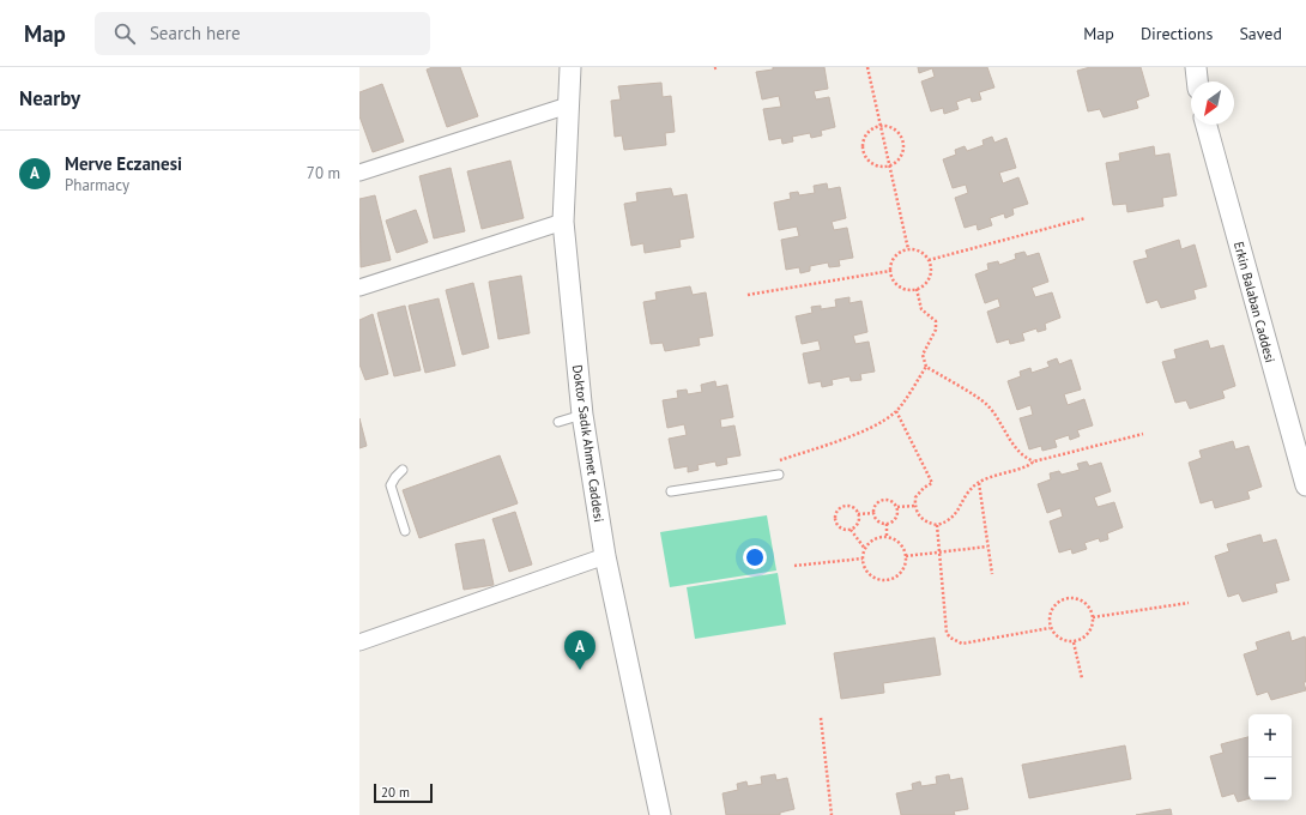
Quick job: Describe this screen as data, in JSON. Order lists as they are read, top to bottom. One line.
{"streets":{"street":["Erkin Balaban Caddesi","Doktor Sadık Ahmet Caddesi"]},"scale_bar":"20 m","north":"bottom left","page":{"header":"Map","search":"Search here","nav":["Map","Directions","Saved"],"heading":"Nearby","list":[{"mark":"A","name":"Merve Eczanesi","note":"Pharmacy","value":"70 m"}],"pins":"A","map_buttons":["+","−"],"scale":"20 m"}}
